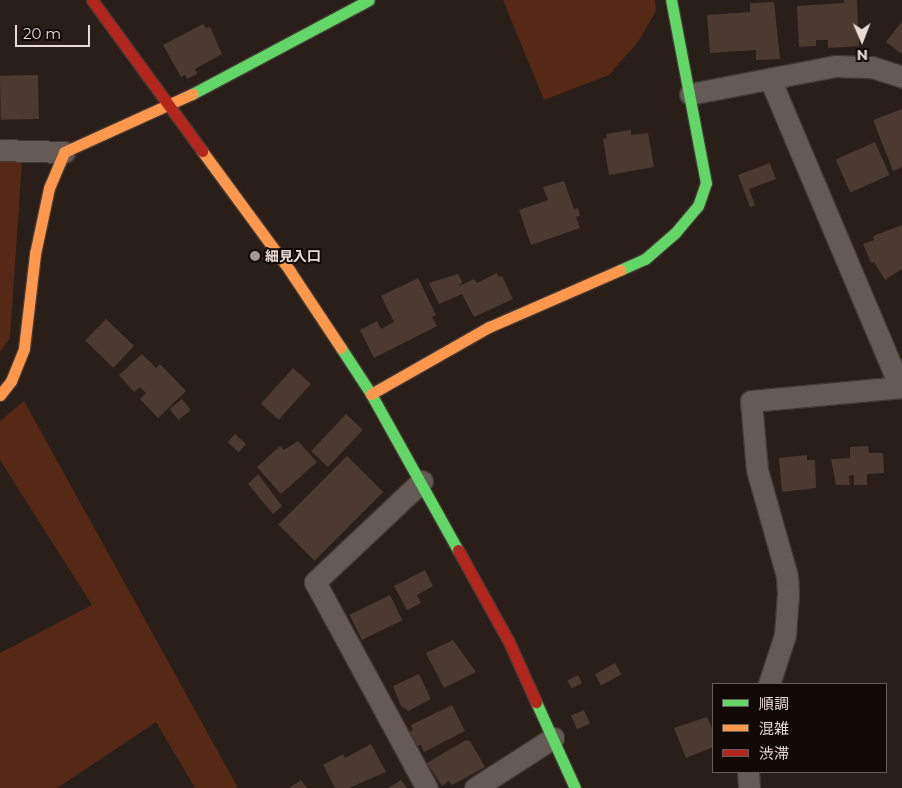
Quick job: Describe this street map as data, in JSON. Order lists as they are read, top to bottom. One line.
{"places":["細見入口"],"legend":["順調","混雑","渋滞"],"scale_bar":"20 m","north":"bottom"}
